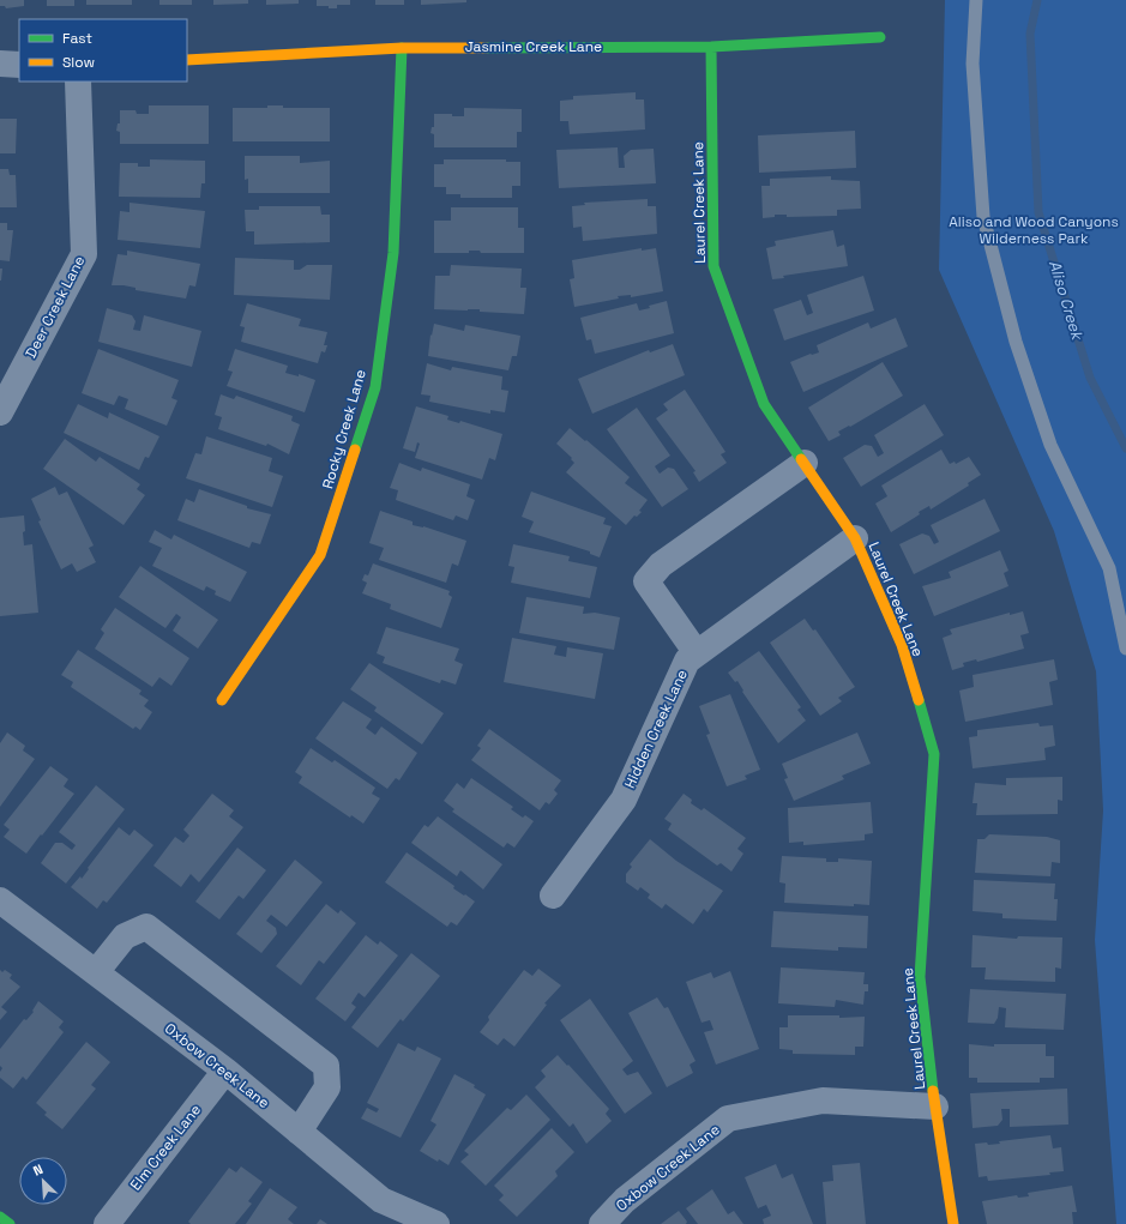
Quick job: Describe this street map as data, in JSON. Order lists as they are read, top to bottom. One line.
{"streets":{"street":["Jasmine Creek Lane","Laurel Creek Lane","Deer Creek Lane","Rocky Creek Lane","Hidden Creek Lane","Oxbow Creek Lane","Elm Creek Lane"]},"crossings":[["Jasmine Creek Lane","Laurel Creek Lane"],["Jasmine Creek Lane","Rocky Creek Lane"],["Laurel Creek Lane","Hidden Creek Lane"],["Laurel Creek Lane","Oxbow Creek Lane"],["Oxbow Creek Lane","Elm Creek Lane"]],"water":["Aliso Creek"],"parks":["Aliso and Wood Canyons Wilderness Park"],"legend":["Fast","Slow"],"north":"top left"}
